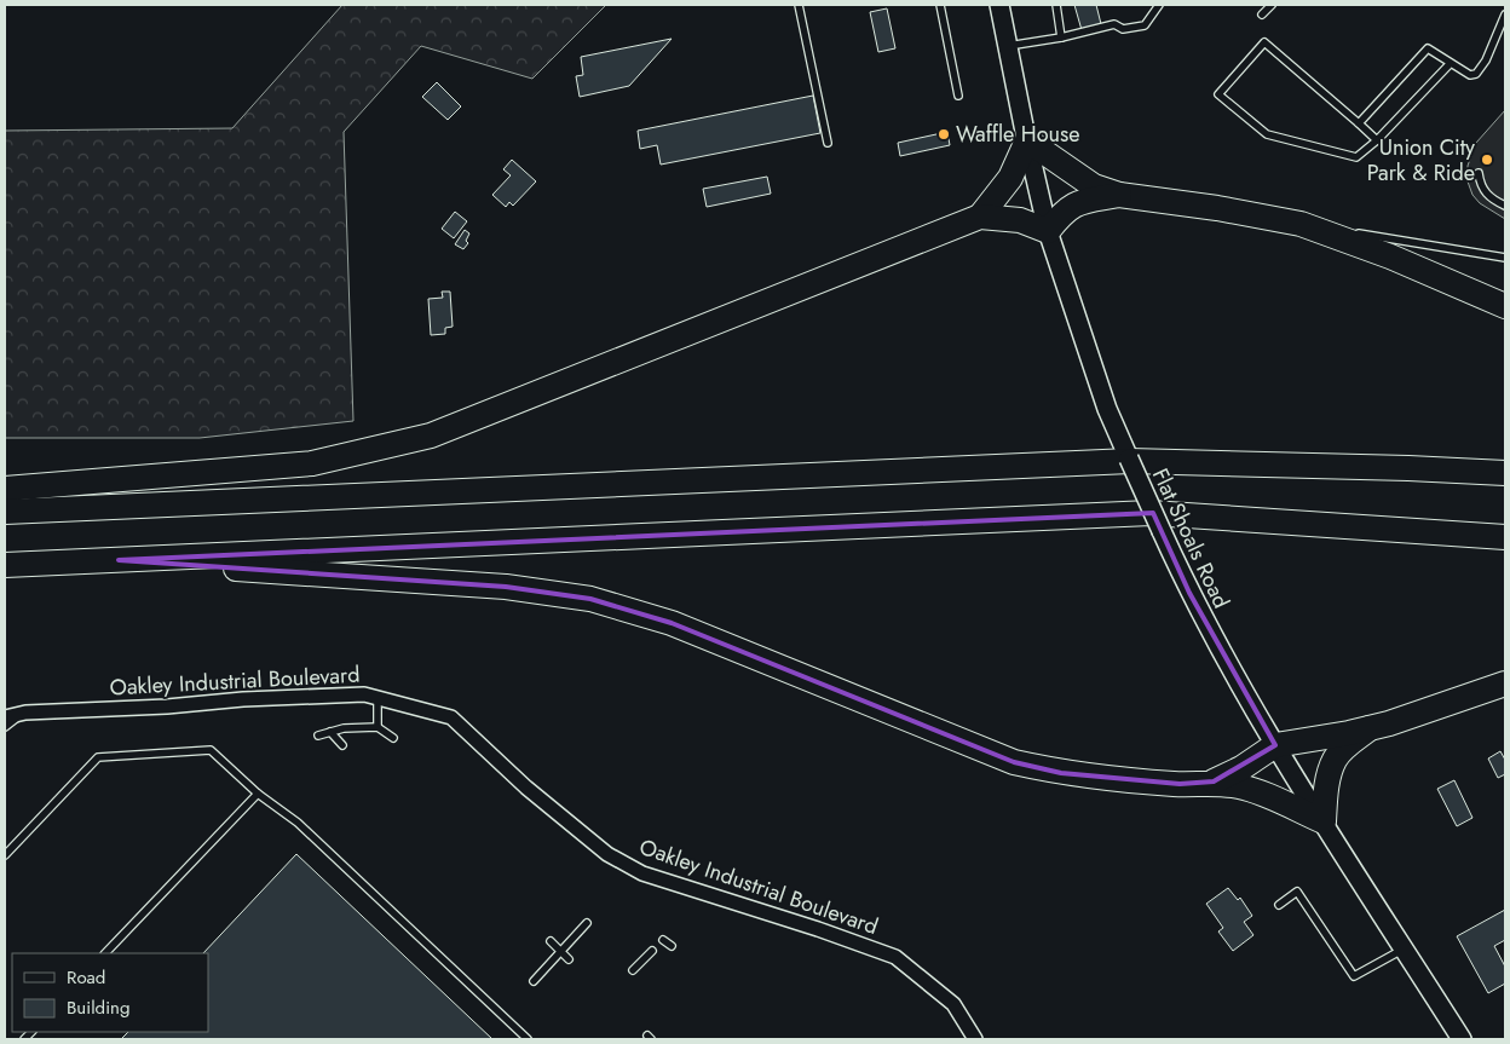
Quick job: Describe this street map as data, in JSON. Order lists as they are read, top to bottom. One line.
{"streets":{"street":["Flat Shoals Road","Oakley Industrial Boulevard"]},"places":["Waffle House","Union City Park & Ride"],"legend":["Road","Building"]}
